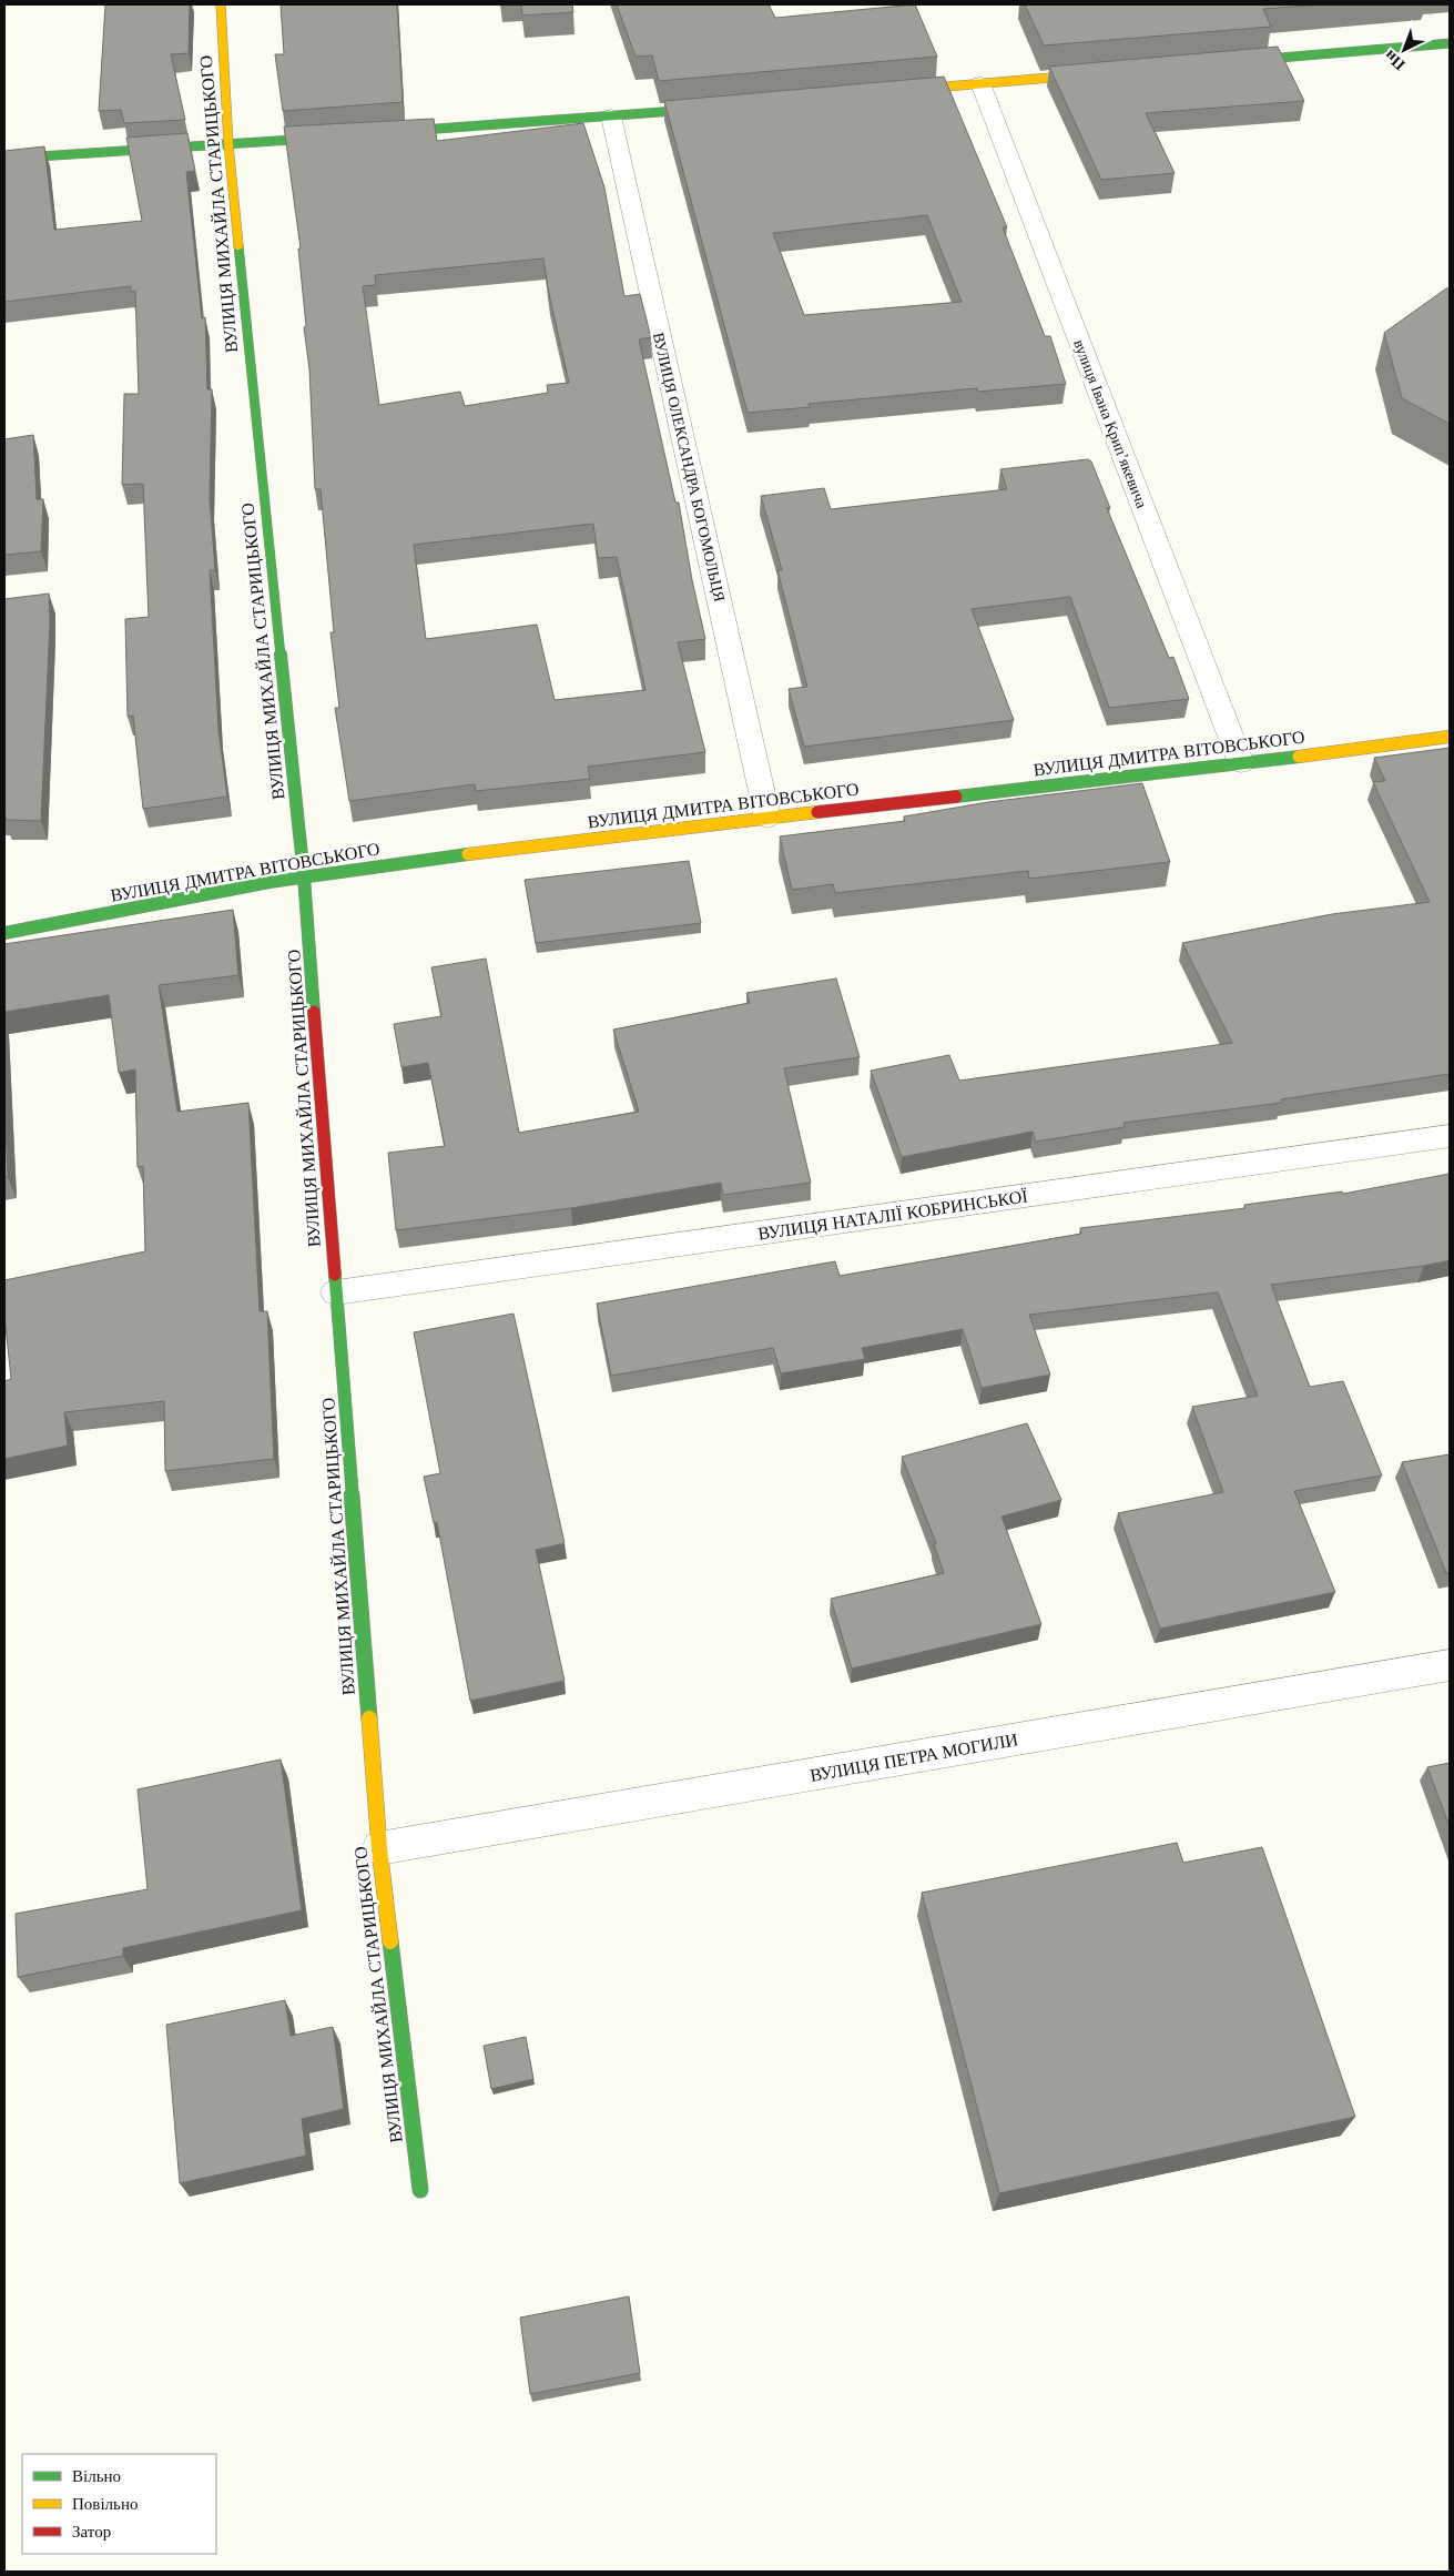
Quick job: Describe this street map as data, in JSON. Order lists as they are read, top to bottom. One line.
{"streets":{"street":["ВУЛИЦЯ МИХАЙЛА СТАРИЦЬКОГО","вулиця Івана Крипʼякевича","ВУЛИЦЯ ОЛЕКСАНДРА БОГОМОЛЬЦЯ","ВУЛИЦЯ ДМИТРА ВІТОВСЬКОГО","ВУЛИЦЯ НАТАЛІЇ КОБРИНСЬКОЇ","ВУЛИЦЯ ПЕТРА МОГИЛИ"]},"crossings":[["ВУЛИЦЯ МИХАЙЛА СТАРИЦЬКОГО","ВУЛИЦЯ ДМИТРА ВІТОВСЬКОГО"],["ВУЛИЦЯ МИХАЙЛА СТАРИЦЬКОГО","ВУЛИЦЯ НАТАЛІЇ КОБРИНСЬКОЇ"],["ВУЛИЦЯ МИХАЙЛА СТАРИЦЬКОГО","ВУЛИЦЯ ПЕТРА МОГИЛИ"],["вулиця Івана Крипʼякевича","ВУЛИЦЯ ДМИТРА ВІТОВСЬКОГО"],["ВУЛИЦЯ ОЛЕКСАНДРА БОГОМОЛЬЦЯ","ВУЛИЦЯ ДМИТРА ВІТОВСЬКОГО"]],"legend":["Вільно","Повільно","Затор"],"north":"bottom left"}
